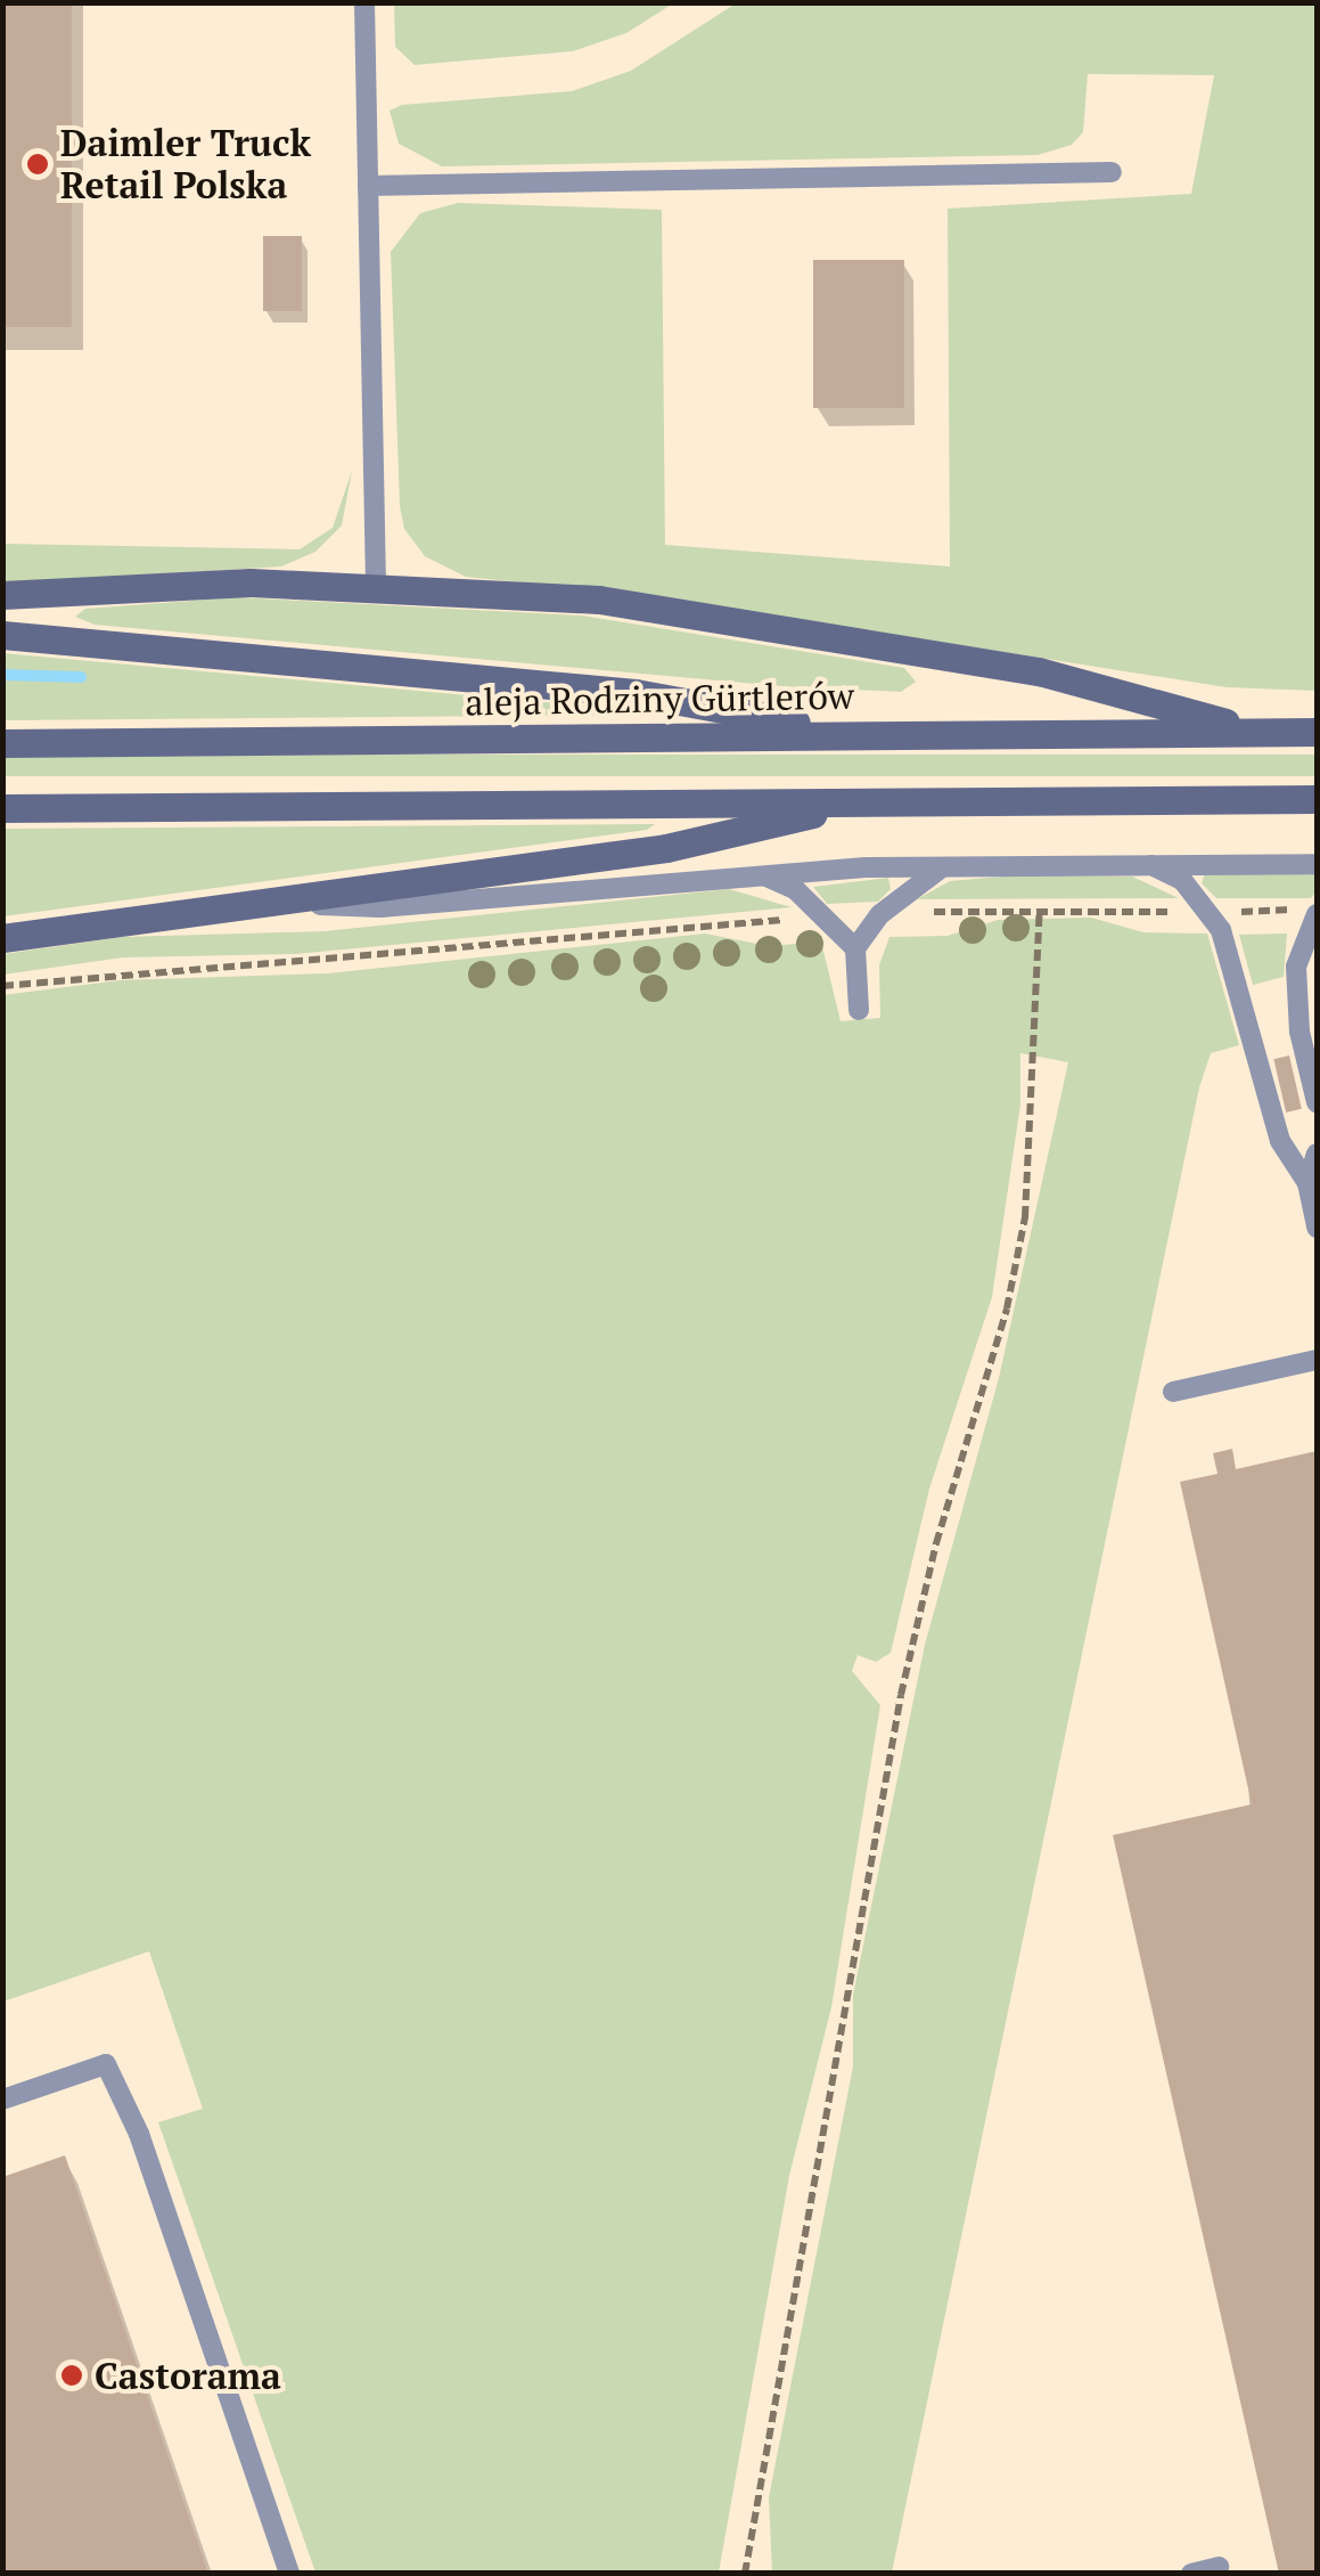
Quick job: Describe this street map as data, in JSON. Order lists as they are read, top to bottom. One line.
{"streets":{"main road":["aleja Rodziny Gürtlerów"]},"places":["Daimler Truck Retail Polska","Castorama"]}
